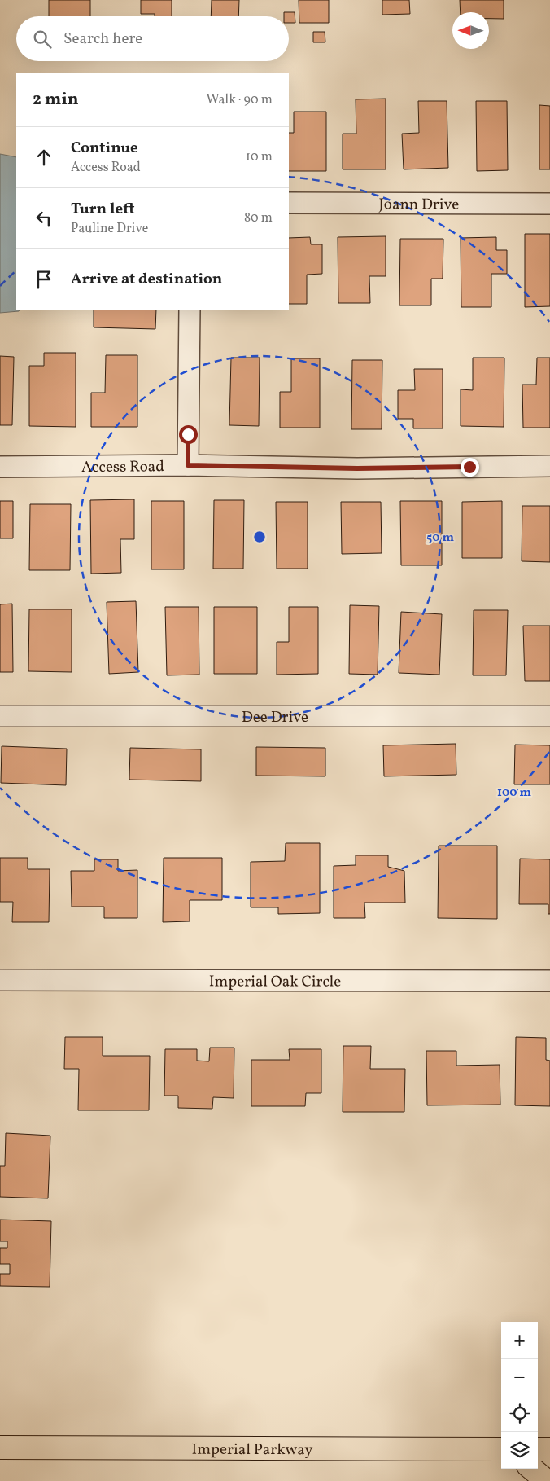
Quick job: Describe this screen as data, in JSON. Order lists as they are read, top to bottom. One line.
{"streets":{"main road":["Imperial Parkway"],"street":["Joann Drive","Access Road","Dee Drive","Imperial Oak Circle"]},"north":"left","page":{"search":"Search here","heading":["2 min","Walk · 90 m"],"list":[["Continue","Access Road","10 m"],["Turn left","Pauline Drive","80 m"],"Arrive at destination"],"map_buttons":["+","−"]},"rings":["50 m","100 m"]}
